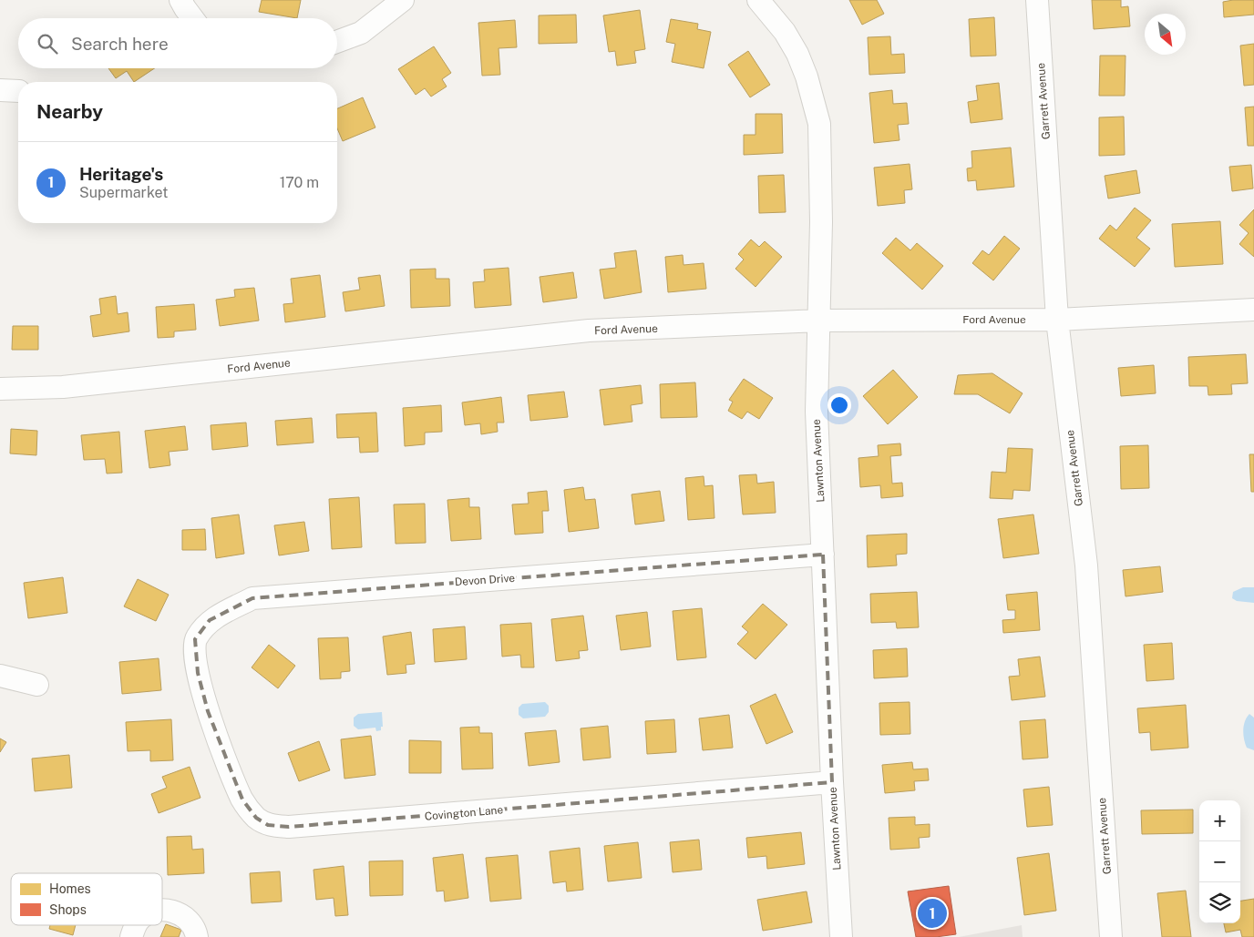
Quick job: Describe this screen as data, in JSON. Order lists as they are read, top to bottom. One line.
{"streets":{"street":["Garrett Avenue","Ford Avenue","Lawnton Avenue","Devon Drive","Covington Lane"]},"crossings":[["Garrett Avenue","Ford Avenue"],["Ford Avenue","Lawnton Avenue"],["Lawnton Avenue","Devon Drive"],["Lawnton Avenue","Covington Lane"],["Devon Drive","Covington Lane"]],"legend":["Homes","Shops"],"north":"bottom right","page":{"search":"Search here","heading":"Nearby","list":[{"mark":"1","name":"Heritage's","note":"Supermarket","value":"170 m"}],"map_buttons":["+","−"],"pins":"1"}}
